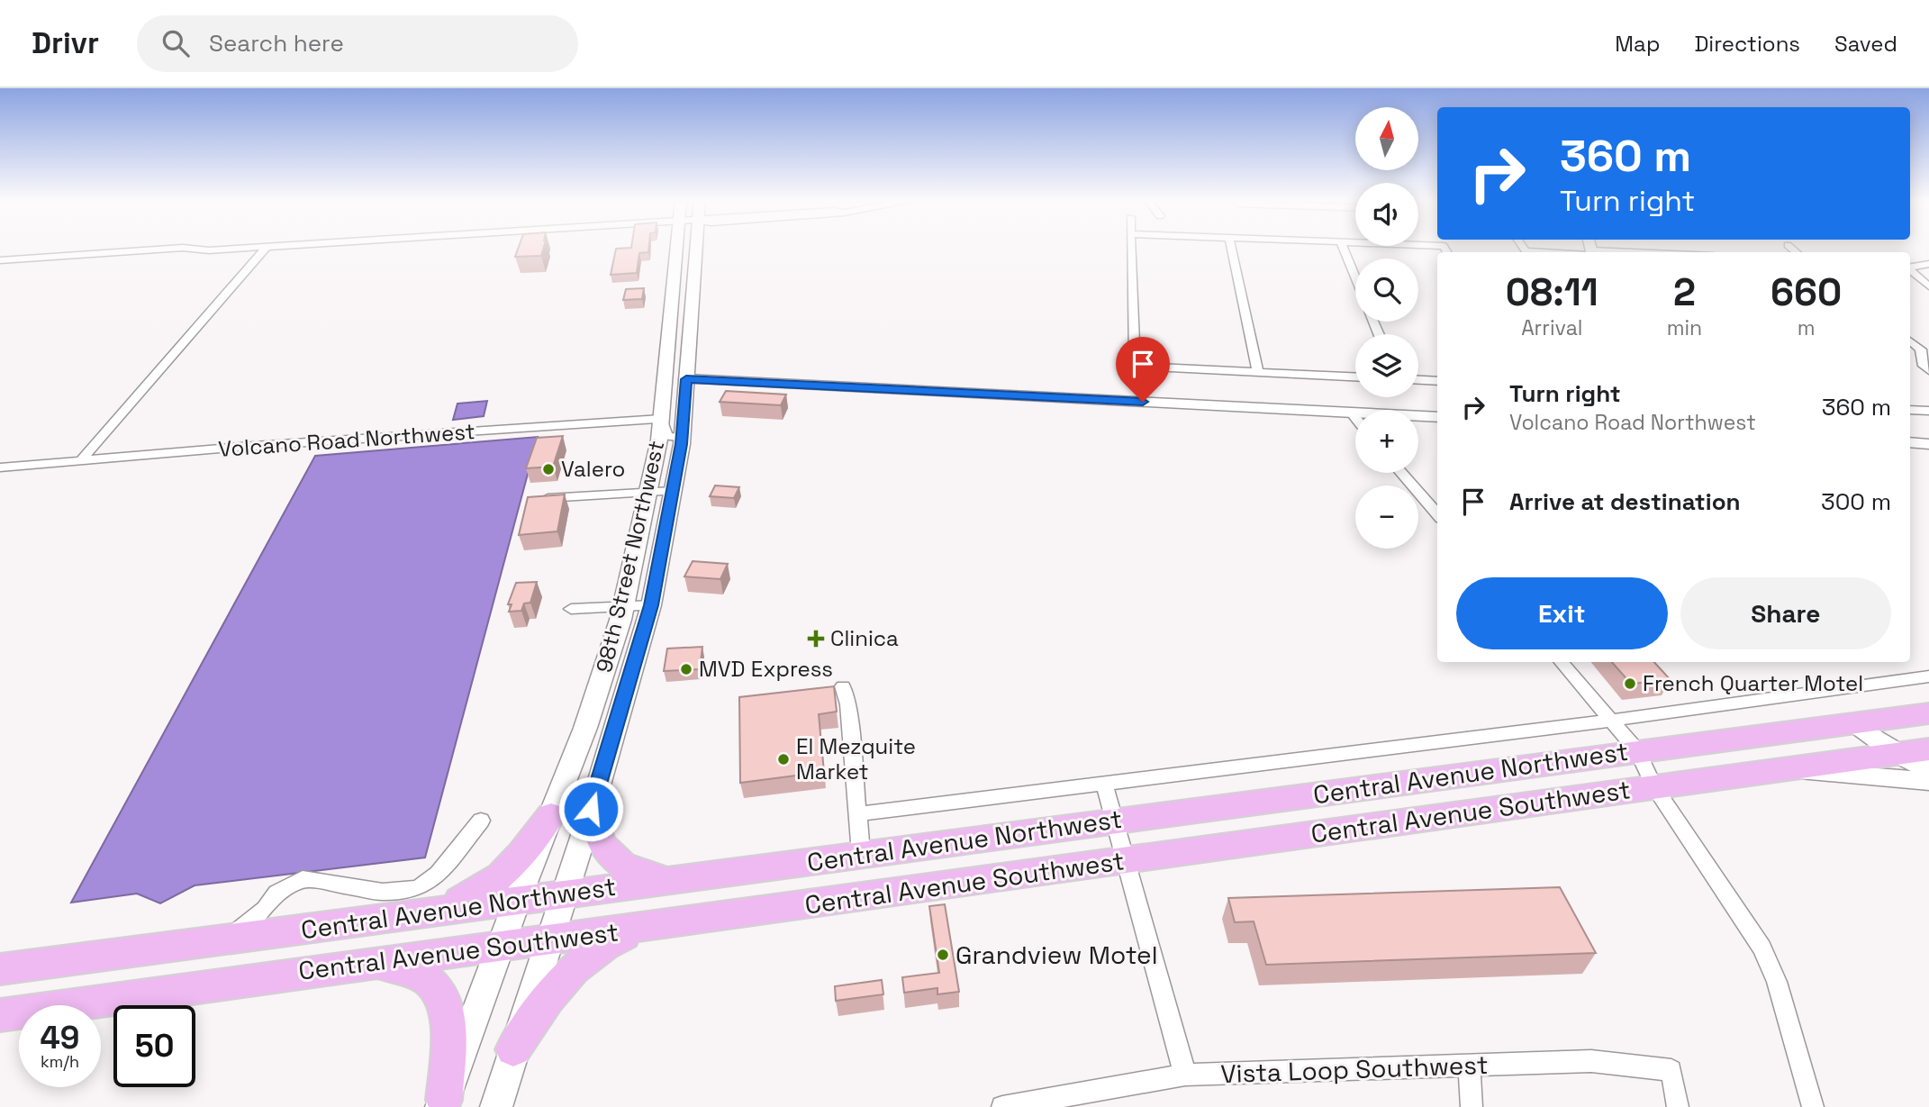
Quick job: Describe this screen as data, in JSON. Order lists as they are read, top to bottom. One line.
{"streets":{"main road":["98th Street Northwest","Central Avenue Northwest","Central Avenue Southwest"],"street":["Volcano Road Northwest","Vista Loop Southwest"]},"crossings":[["Volcano Road Northwest","98th Street Northwest"],["98th Street Northwest","Central Avenue Northwest"],["98th Street Northwest","Central Avenue Southwest"]],"places":{"other":["Valero","MVD Express","French Quarter Motel","El Mezquite Market","Grandview Motel"],"health":["Clinica"]},"north":"top","page":{"header":"Drivr","search":"Search here","nav":["Map","Directions","Saved"],"map_buttons":["+","−"],"turn":["360 m","Turn right"],"eta":["08:11","Arrival","2","min","660","m"],"list":[{"name":"Turn right","note":"Volcano Road Northwest","value":"360 m"},{"name":"Arrive at destination","value":"300 m"}],"buttons":["Exit","Share"],"speed":"49 km/h","limit":"50"}}
